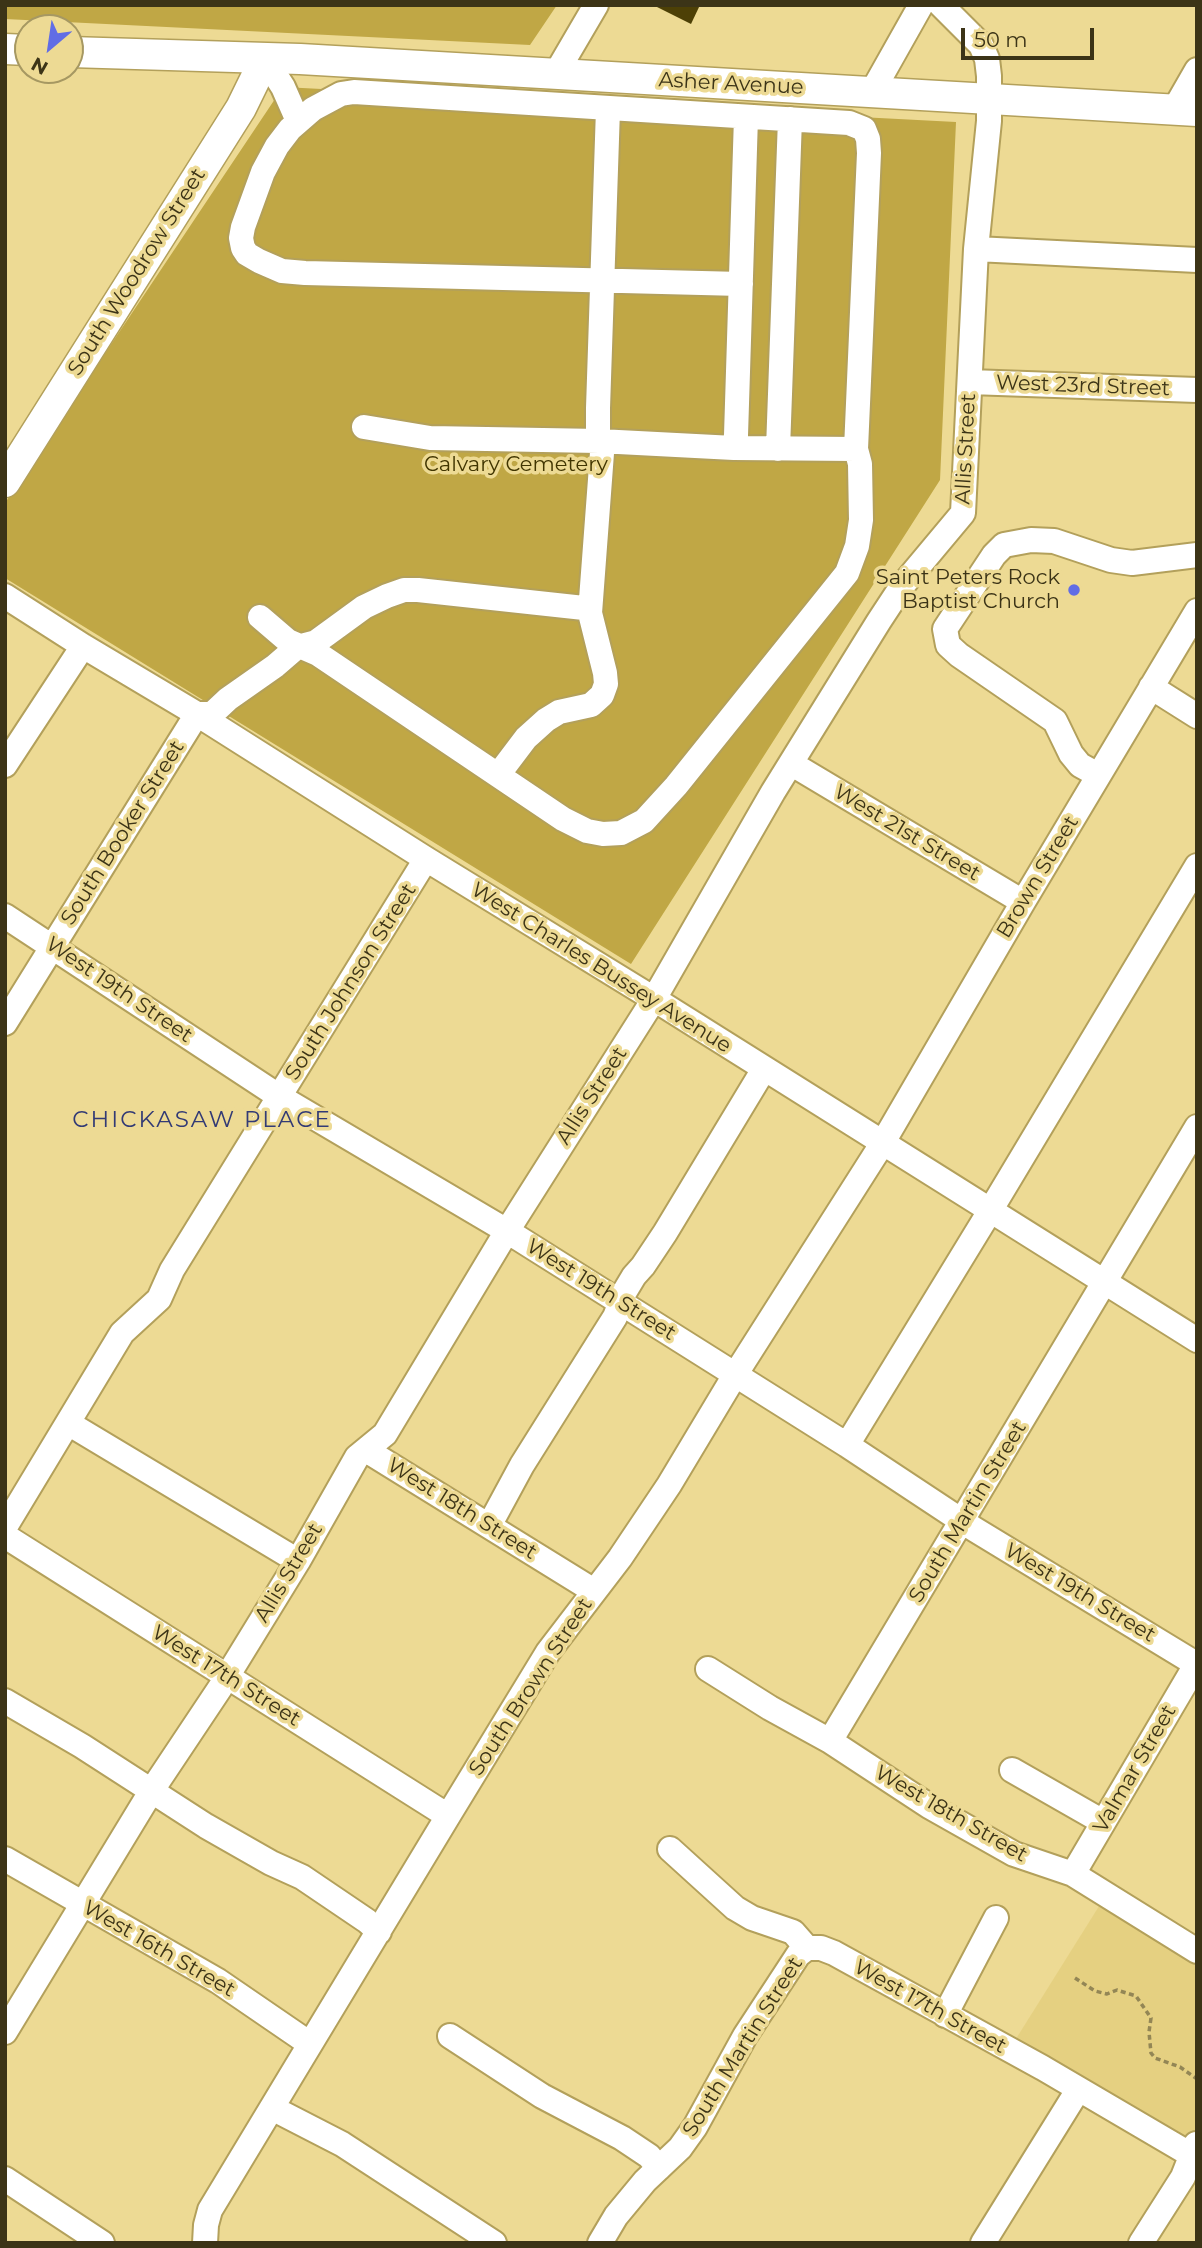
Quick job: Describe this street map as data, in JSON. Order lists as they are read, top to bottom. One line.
{"streets":{"main road":["Asher Avenue","South Woodrow Street"],"street":["West 23rd Street","Allis Street","South Booker Street","West 21st Street","Brown Street","West Charles Bussey Avenue","South Johnson Street","West 19th Street","West 18th Street","South Martin Street","West 17th Street","South Brown Street","Valmar Street","West 16th Street"]},"crossings":[["Asher Avenue","South Woodrow Street"],["Asher Avenue","Allis Street"],["West 23rd Street","Allis Street"],["Allis Street","West 21st Street"],["Allis Street","West Charles Bussey Avenue"],["Allis Street","West 19th Street"],["Allis Street","West 18th Street"],["Allis Street","West 17th Street"],["Allis Street","West 16th Street"],["South Booker Street","West Charles Bussey Avenue"],["South Booker Street","West 19th Street"],["West 21st Street","Brown Street"],["Brown Street","West Charles Bussey Avenue"],["Brown Street","South Brown Street"],["West Charles Bussey Avenue","South Johnson Street"],["West Charles Bussey Avenue","South Martin Street"],["West Charles Bussey Avenue","South Brown Street"],["South Johnson Street","West 19th Street"],["West 19th Street","South Martin Street"],["West 19th Street","South Brown Street"],["West 19th Street","Valmar Street"],["West 18th Street","South Martin Street"],["West 18th Street","South Brown Street"],["West 18th Street","Valmar Street"],["South Martin Street","West 17th Street"],["West 17th Street","South Brown Street"],["South Brown Street","West 16th Street"]],"districts":["CHICKASAW PLACE"],"parks":["Calvary Cemetery"],"places":["Saint Peters Rock Baptist Church"],"scale_bar":"50 m","north":"bottom left"}
